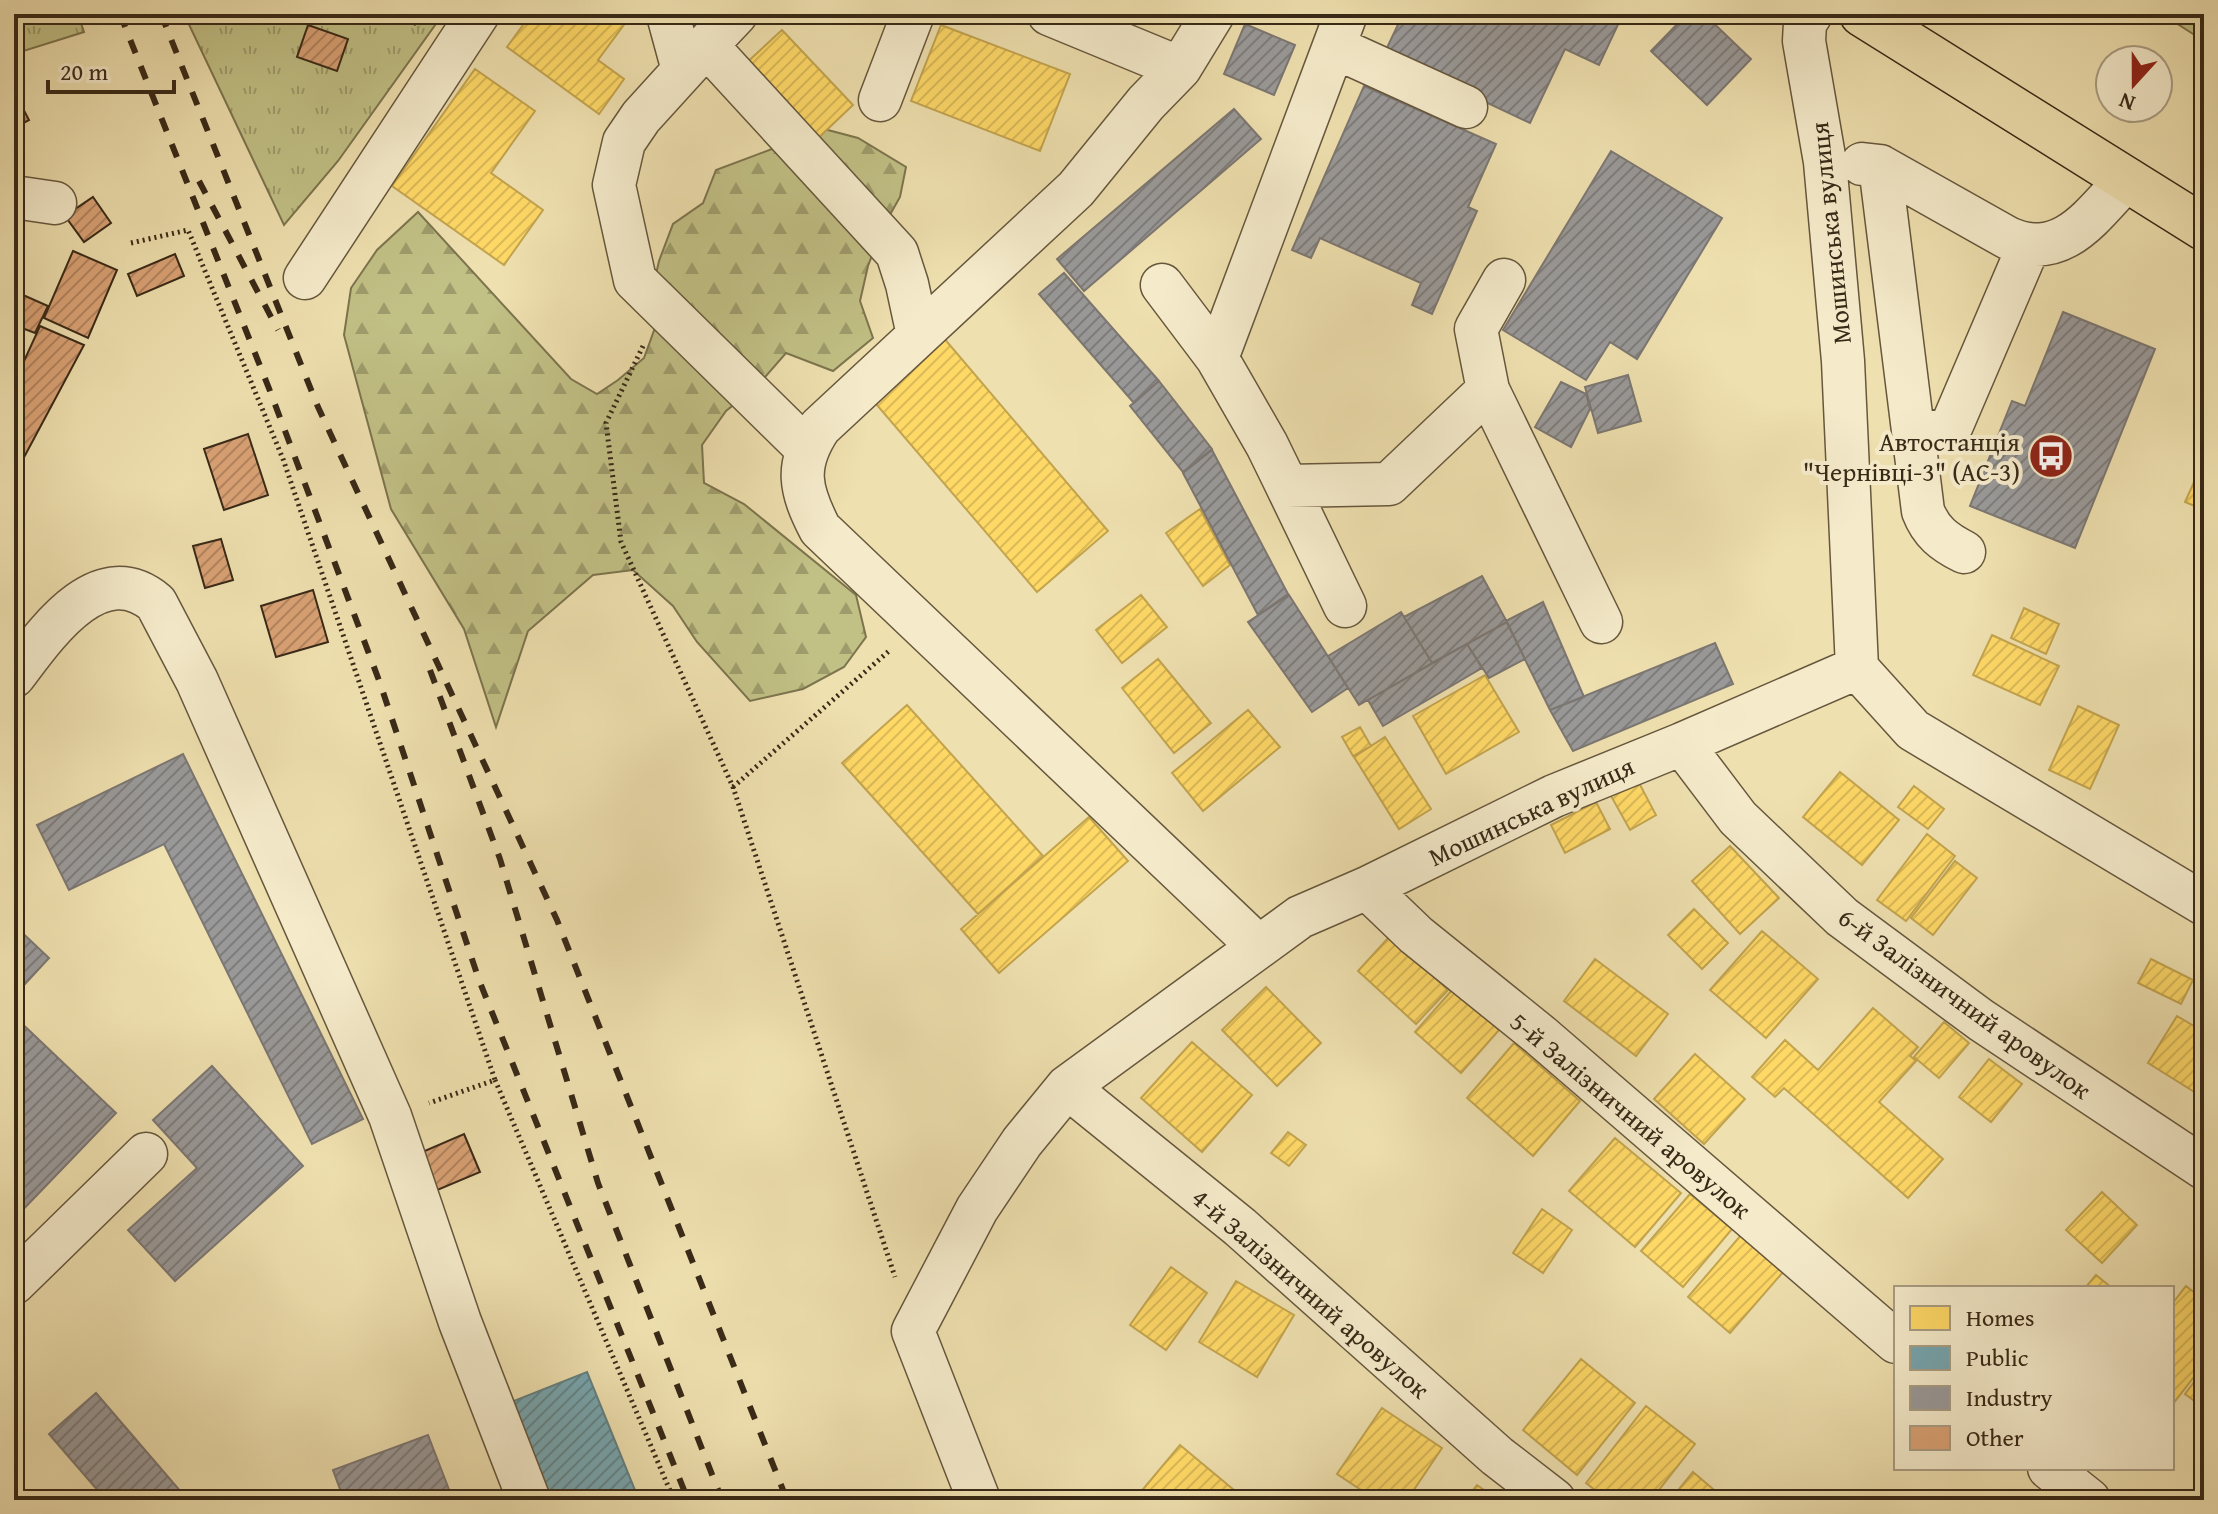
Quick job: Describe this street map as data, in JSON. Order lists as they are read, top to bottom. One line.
{"streets":{"street":["Мошинська вулиця","6-й Залізничний аровулок","5-й Залізничний аровулок","4-й Залізничний аровулок"]},"crossings":[["Мошинська вулиця","6-й Залізничний аровулок"],["Мошинська вулиця","5-й Залізничний аровулок"],["Мошинська вулиця","4-й Залізничний аровулок"]],"places":{"bus stop":["Автостанція \"Чернівці-3\" (АС-3)"]},"legend":["Homes","Public","Industry","Other"],"scale_bar":"20 m","north":"bottom"}
